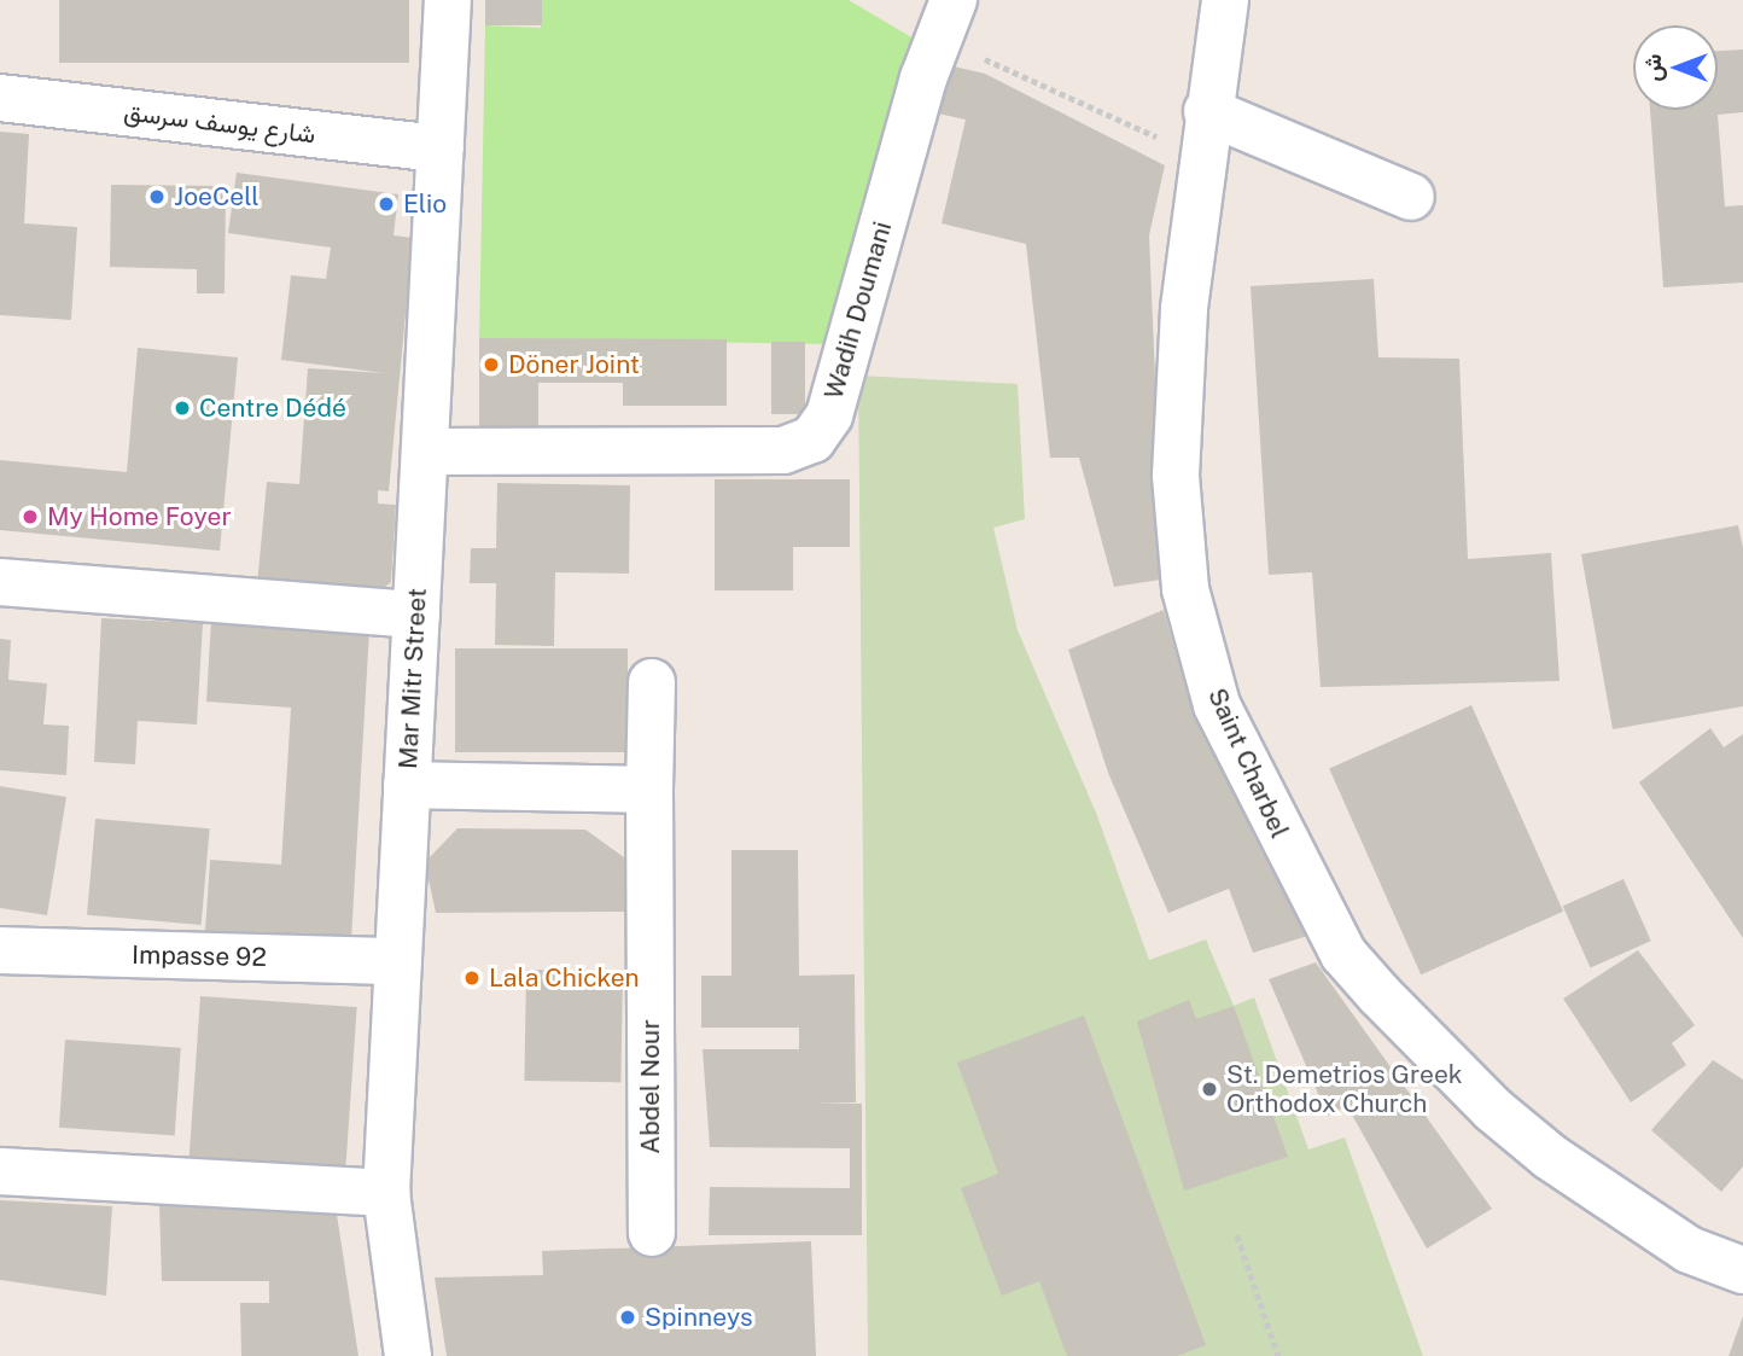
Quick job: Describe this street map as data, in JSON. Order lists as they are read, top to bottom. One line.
{"streets":{"street":["شارع يوسف سرسق","Wadih Doumani","Mar Mitr Street","Saint Charbel","Impasse 92","Abdel Nour"]},"crossings":[["شارع يوسف سرسق","Mar Mitr Street"],["Wadih Doumani","Mar Mitr Street"],["Mar Mitr Street","Impasse 92"]],"places":["JoeCell","Elio","Döner Joint","Centre Dédé","My Home Foyer","Lala Chicken","St. Demetrios Greek Orthodox Church","Spinneys"],"north":"left"}
